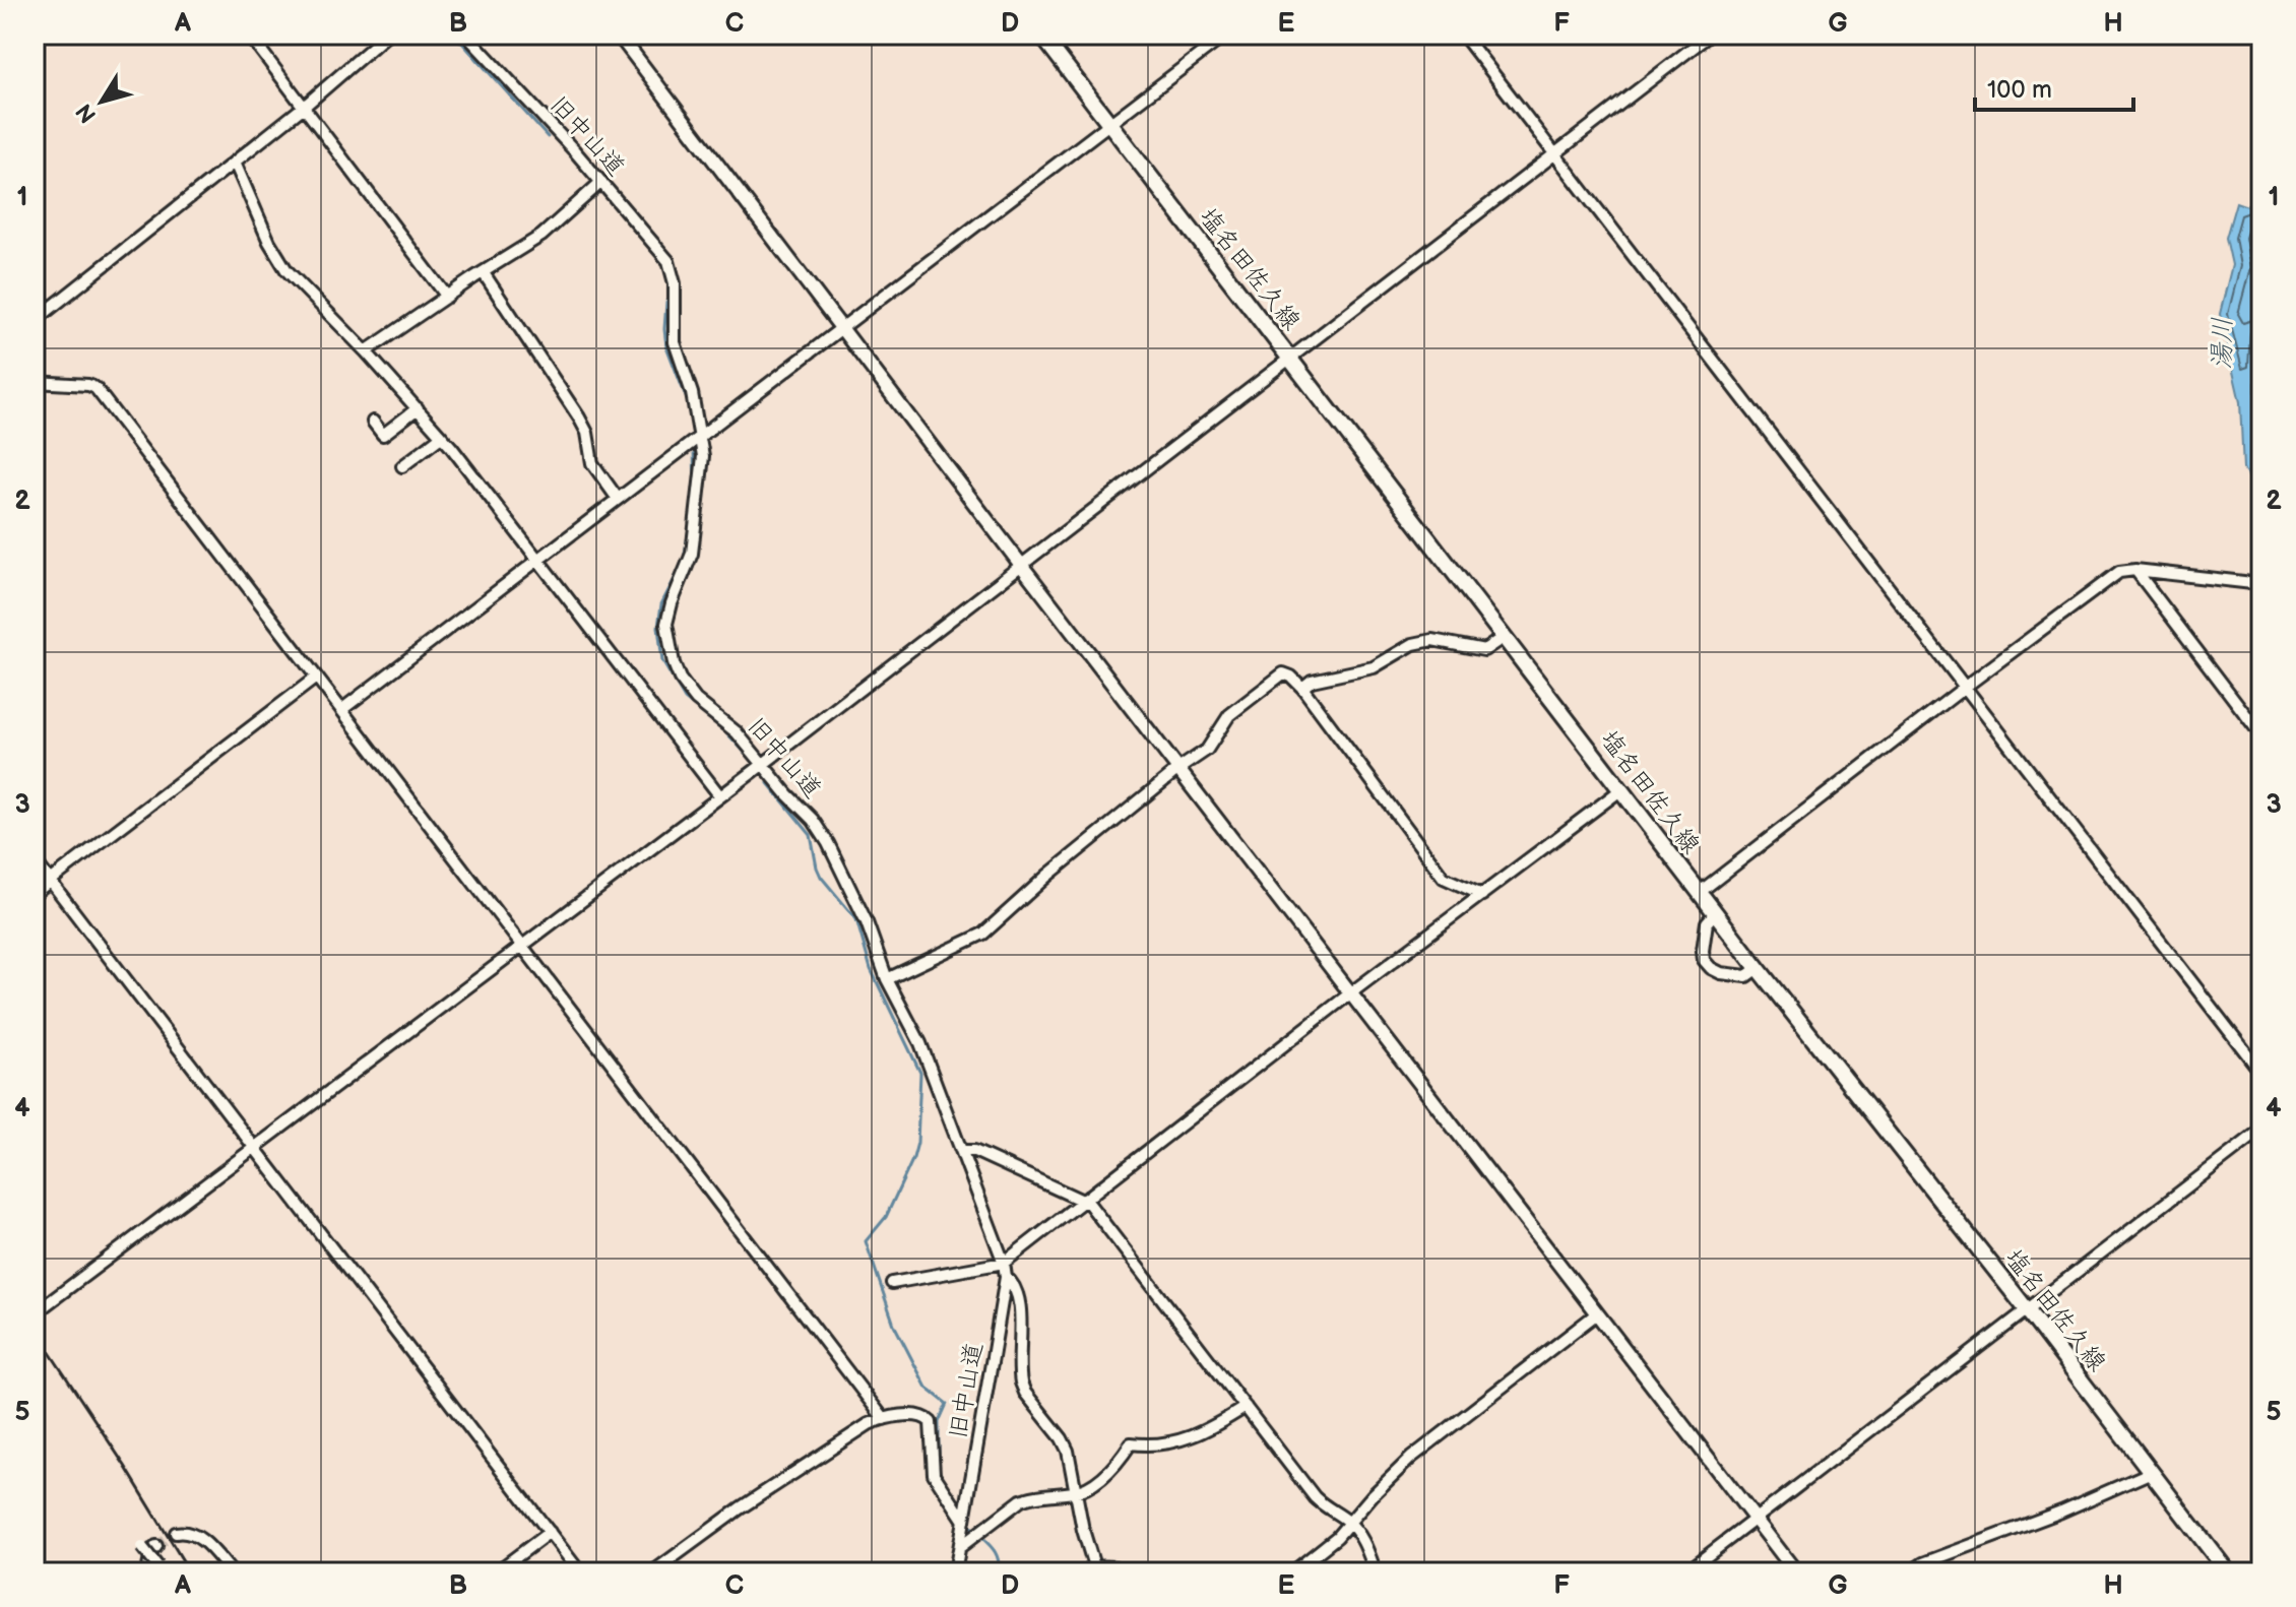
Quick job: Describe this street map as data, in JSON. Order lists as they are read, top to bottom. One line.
{"streets":{"main road":["塩名田佐久線"],"street":["旧中山道"]},"water":["湯川"],"scale_bar":"100 m","north":"bottom left","grid":{"columns":["A","B","C","D","E","F","G","H"],"rows":["1","2","3","4","5"]}}
